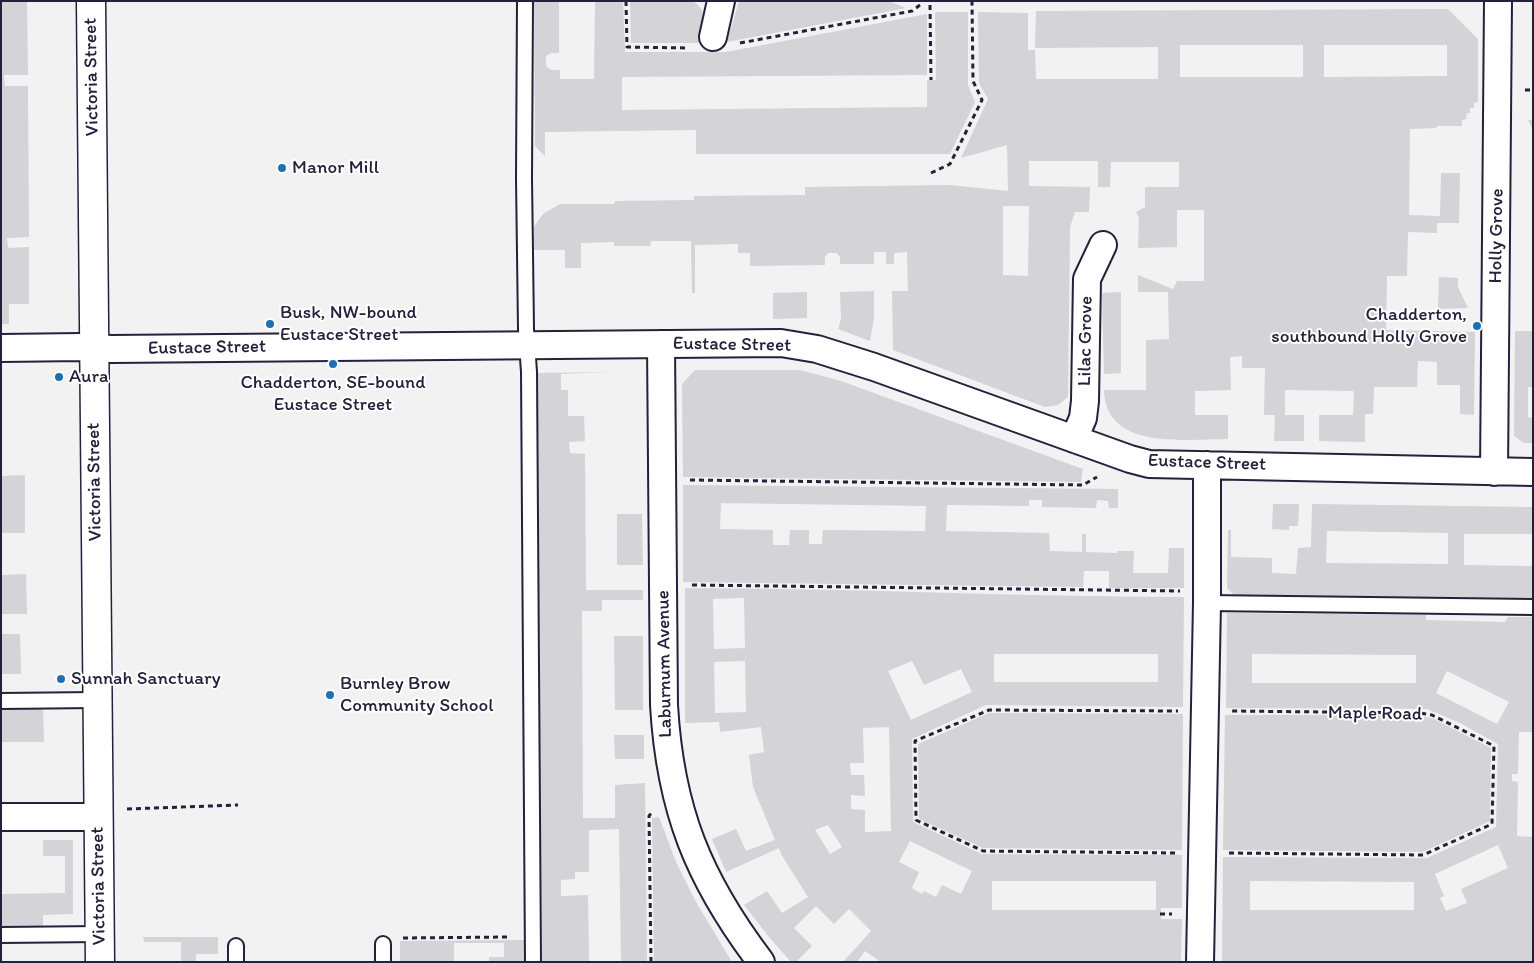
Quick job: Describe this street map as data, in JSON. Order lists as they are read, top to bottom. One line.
{"streets":{"street":["Victoria Street","Holly Grove","Lilac Grove","Eustace Street","Laburnum Avenue"],"path":["Maple Road"]},"crossings":[["Victoria Street","Eustace Street"],["Holly Grove","Eustace Street"],["Lilac Grove","Eustace Street"],["Eustace Street","Laburnum Avenue"]],"places":["Manor Mill","Busk, NW-bound Eustace Street","Chadderton, southbound Holly Grove","Chadderton, SE-bound Eustace Street","Aura","Sunnah Sanctuary","Burnley Brow Community School"]}
